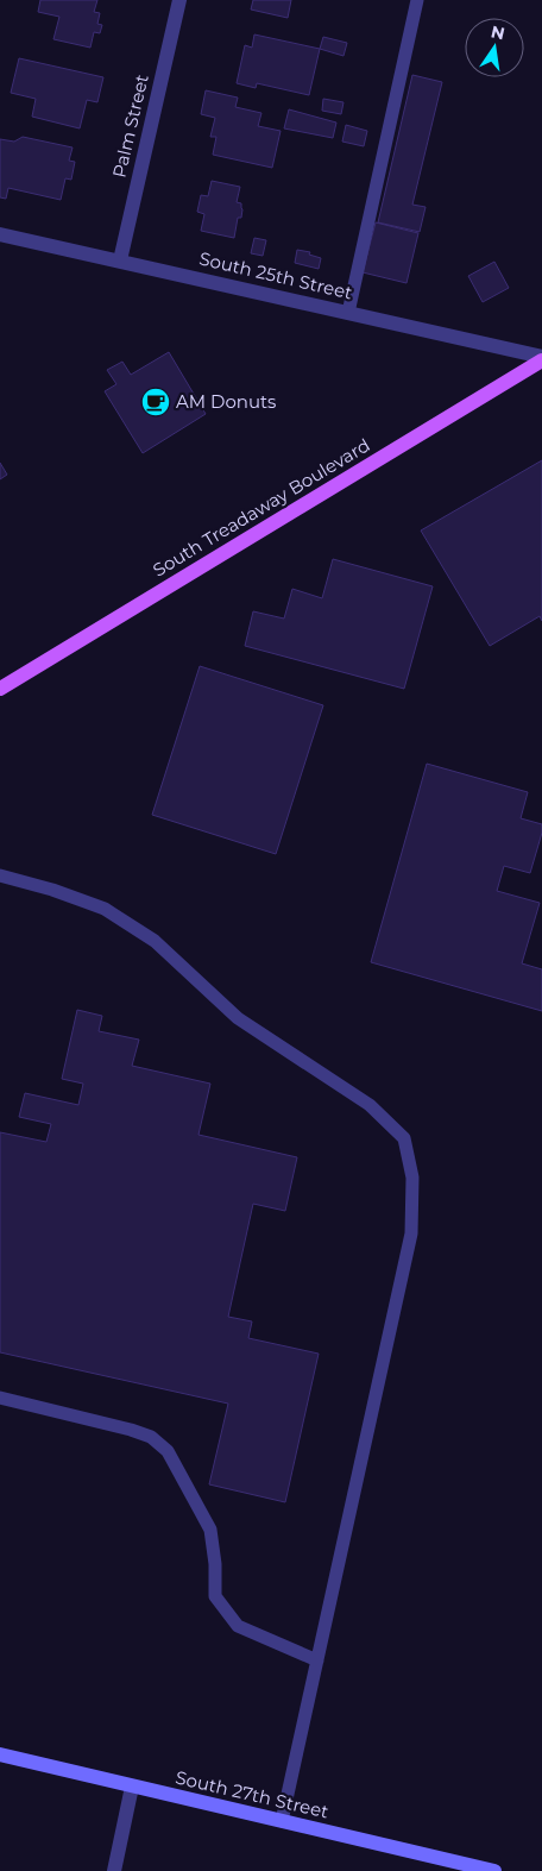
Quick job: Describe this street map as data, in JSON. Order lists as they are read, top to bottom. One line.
{"streets":{"main road":["South Treadaway Boulevard","South 27th Street"],"street":["Palm Street","South 25th Street"]},"crossings":[["Palm Street","South 25th Street"],["South 25th Street","South Treadaway Boulevard"]],"places":{"cafe":["AM Donuts"]},"north":"top"}
